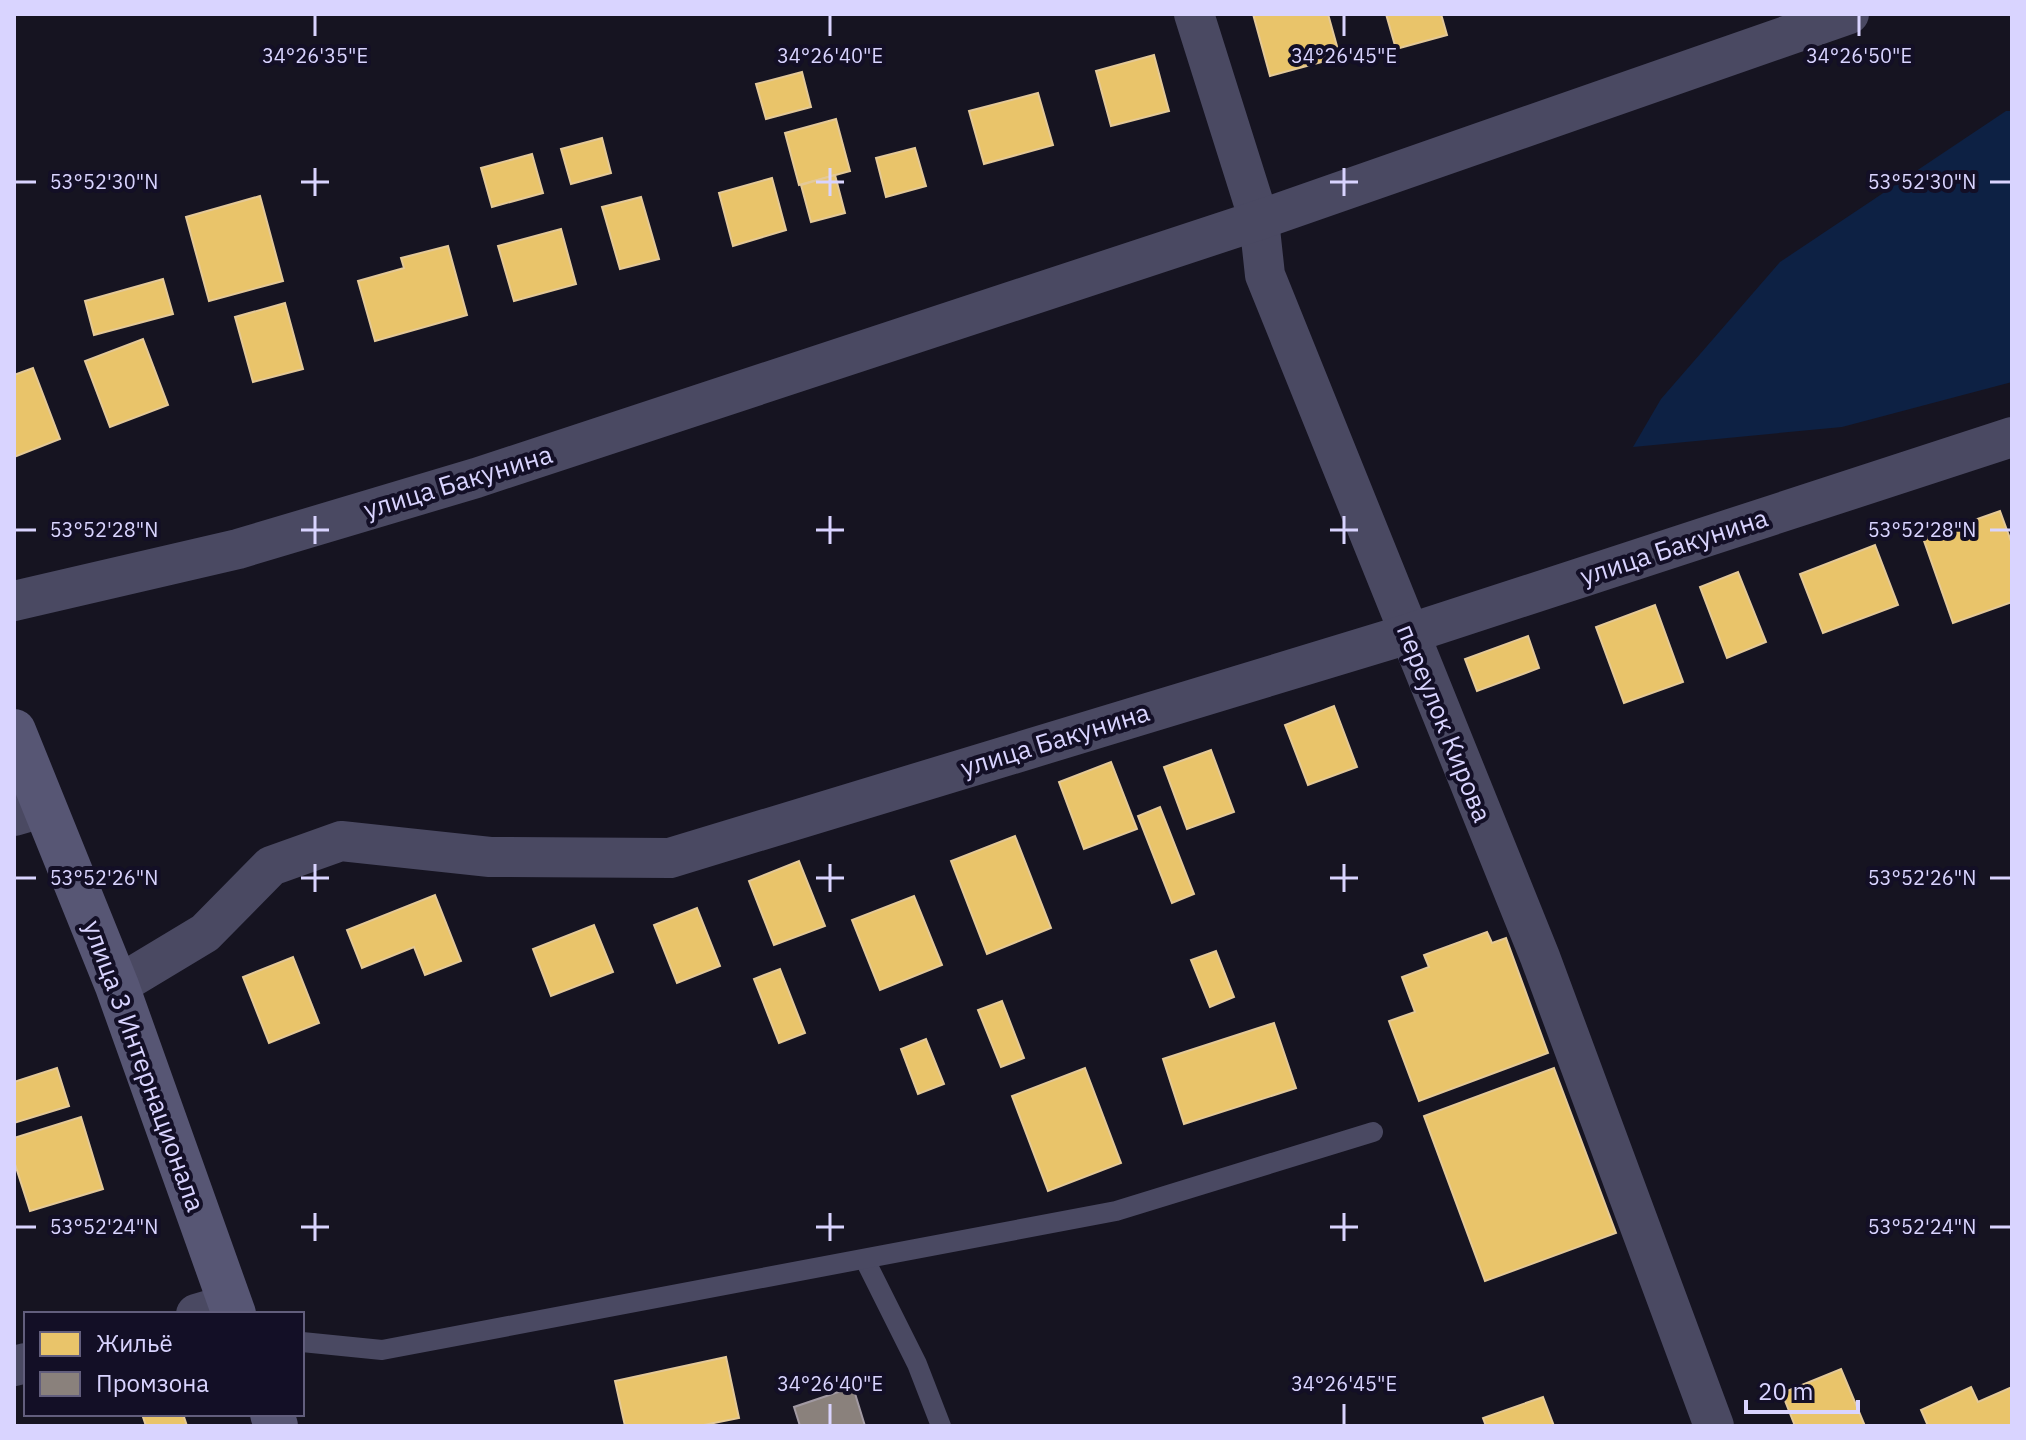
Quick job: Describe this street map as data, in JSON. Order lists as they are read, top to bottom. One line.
{"streets":{"street":["улица Бакунина","переулок Кирова","улица 3 Интернационала"]},"crossings":[["улица Бакунина","переулок Кирова"],["улица Бакунина","улица 3 Интернационала"]],"legend":["Жильё","Промзона"],"scale_bar":"20 m","coordinates":["34°26'35\"E","34°26'40\"E","34°26'45\"E","34°26'50\"E","53°52'30\"N","53°52'28\"N","53°52'26\"N","53°52'24\"N"]}
